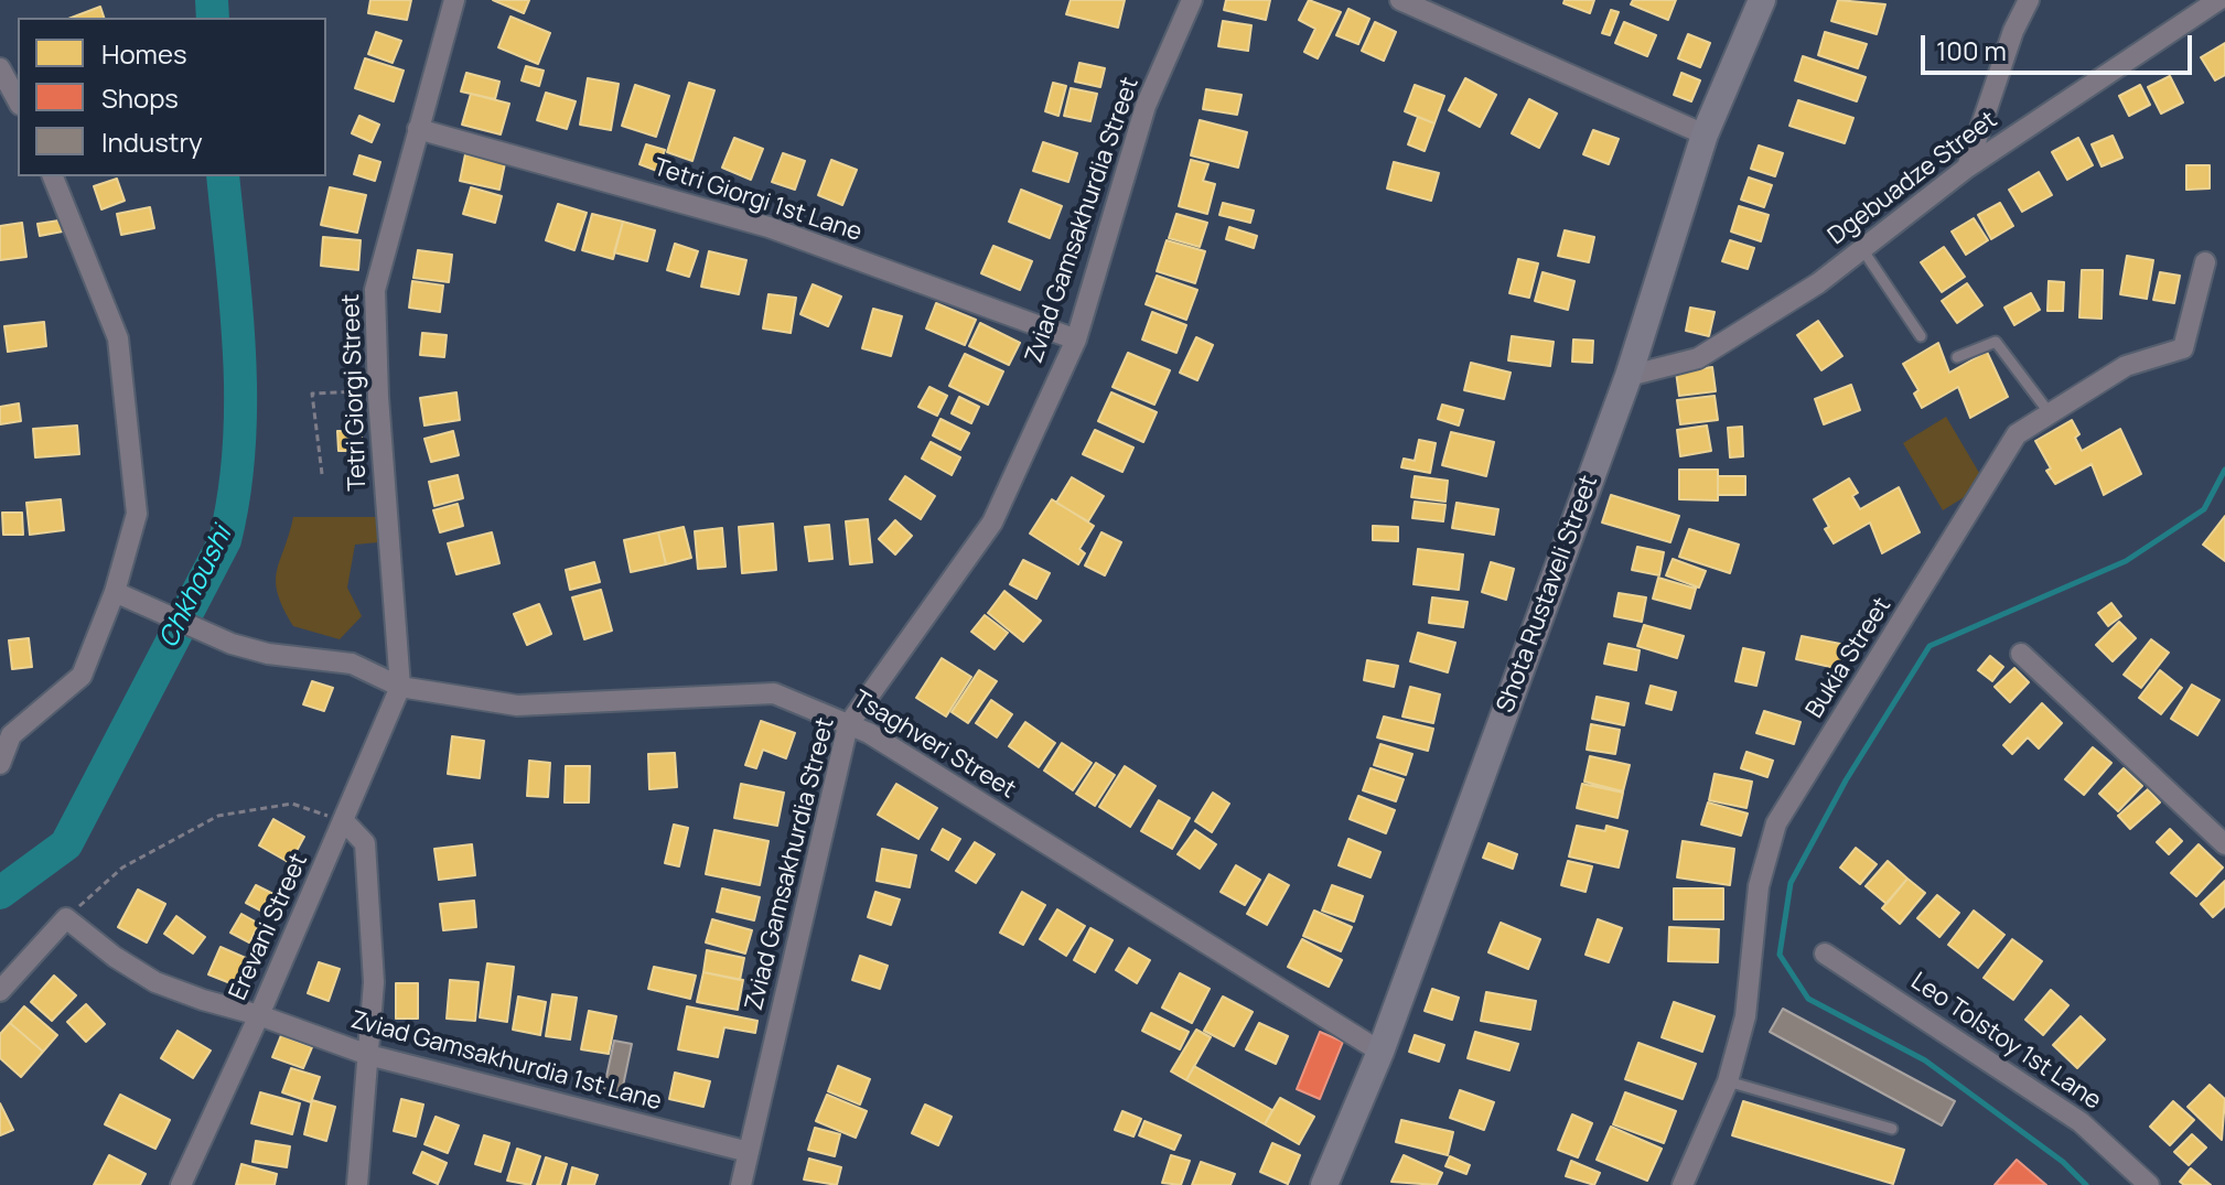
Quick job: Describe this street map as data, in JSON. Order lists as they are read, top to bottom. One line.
{"streets":{"main road":["Shota Rustaveli Street"],"street":["Dgebuadze Street","Tetri Giorgi 1st Lane","Zviad Gamsakhurdia Street","Tetri Giorgi Street","Bukia Street","Tsaghveri Street","Erevani Street","Leo Tolstoy 1st Lane","Zviad Gamsakhurdia 1st Lane"]},"crossings":[["Dgebuadze Street","Shota Rustaveli Street"],["Tetri Giorgi 1st Lane","Zviad Gamsakhurdia Street"],["Tetri Giorgi 1st Lane","Tetri Giorgi Street"],["Zviad Gamsakhurdia Street","Tsaghveri Street"],["Zviad Gamsakhurdia Street","Zviad Gamsakhurdia 1st Lane"],["Tetri Giorgi Street","Tsaghveri Street"],["Tetri Giorgi Street","Erevani Street"],["Shota Rustaveli Street","Tsaghveri Street"],["Tsaghveri Street","Erevani Street"],["Erevani Street","Zviad Gamsakhurdia 1st Lane"]],"water":["Chkhoushi"],"legend":["Homes","Shops","Industry"],"scale_bar":"100 m"}
